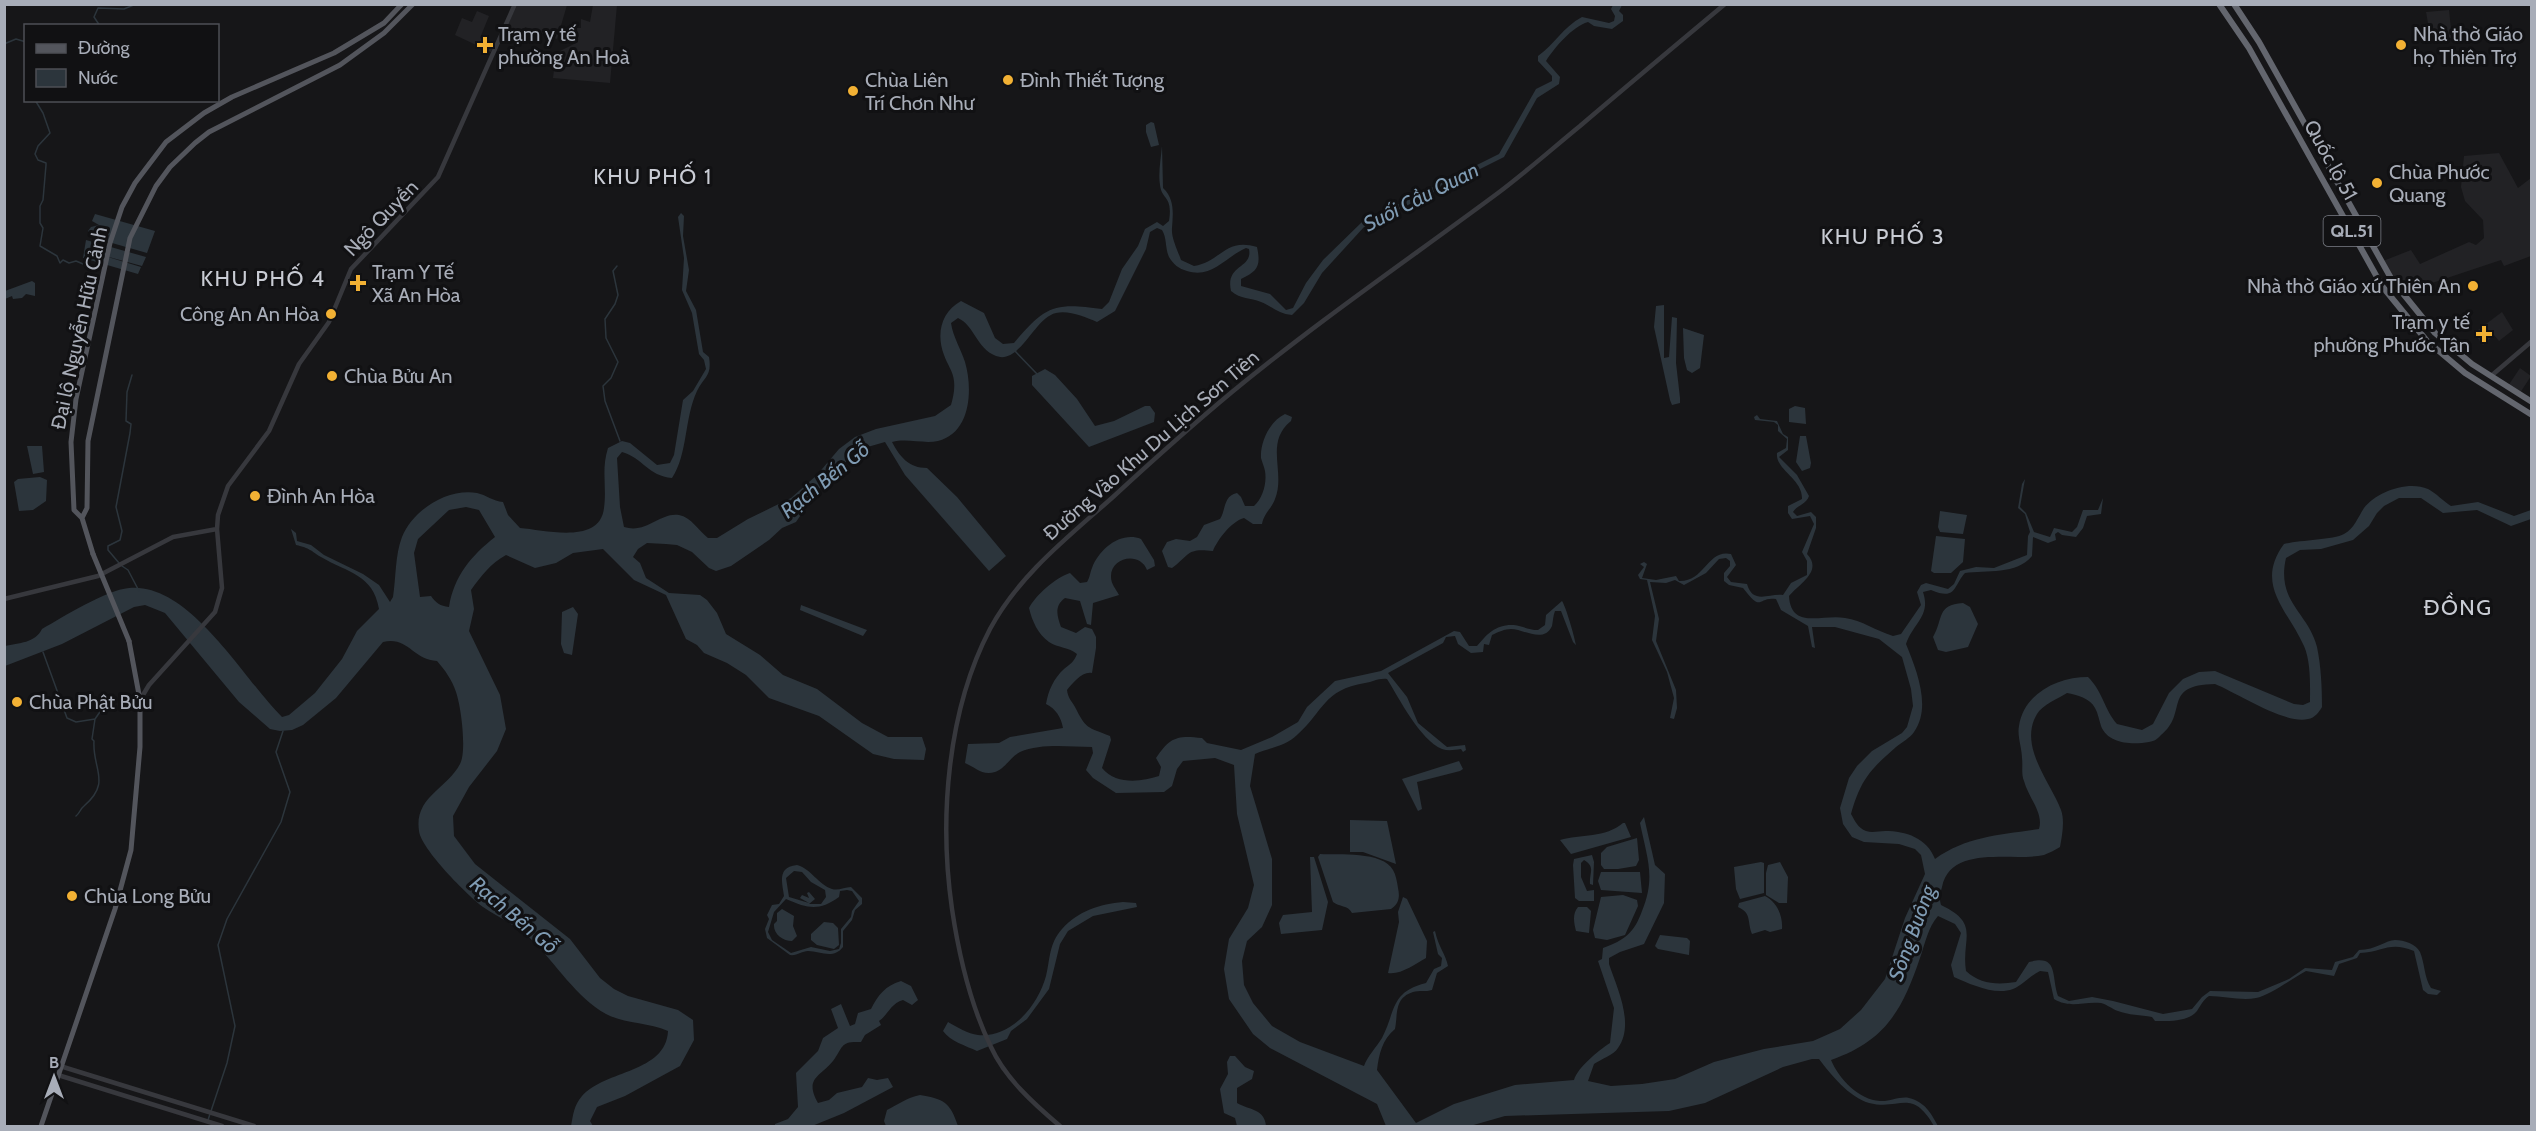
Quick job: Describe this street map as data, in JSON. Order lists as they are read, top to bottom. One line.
{"streets":{"highway":["Quốc lộ 51","QL.51"],"main road":["Đại lộ Nguyễn Hữu Cảnh"],"street":["Ngô Quyền","Đường Vào Khu Du Lịch Sơn Tiên"]},"crossings":[["Ngô Quyền","Đại lộ Nguyễn Hữu Cảnh"]],"districts":["KHU PHỐ 1","KHU PHỐ 3","KHU PHỐ 4","ĐỒNG"],"water":["Suối Cầu Quan","Rạch Bến Gỗ","Sông Buông"],"places":{"health":["Trạm y tế phường An Hoà","Trạm Y Tế Xã An Hòa","Trạm y tế phường Phước Tân"],"other":["Nhà thờ Giáo họ Thiên Trợ","Đình Thiết Tượng","Chùa Liên Trí Chơn Như","Chùa Phước Quang","Nhà thờ Giáo xứ Thiên An","Công An An Hòa","Chùa Bửu An","Đình An Hòa","Chùa Phật Bửu","Chùa Long Bửu"]},"legend":["Đường","Nước"],"north":"top"}
